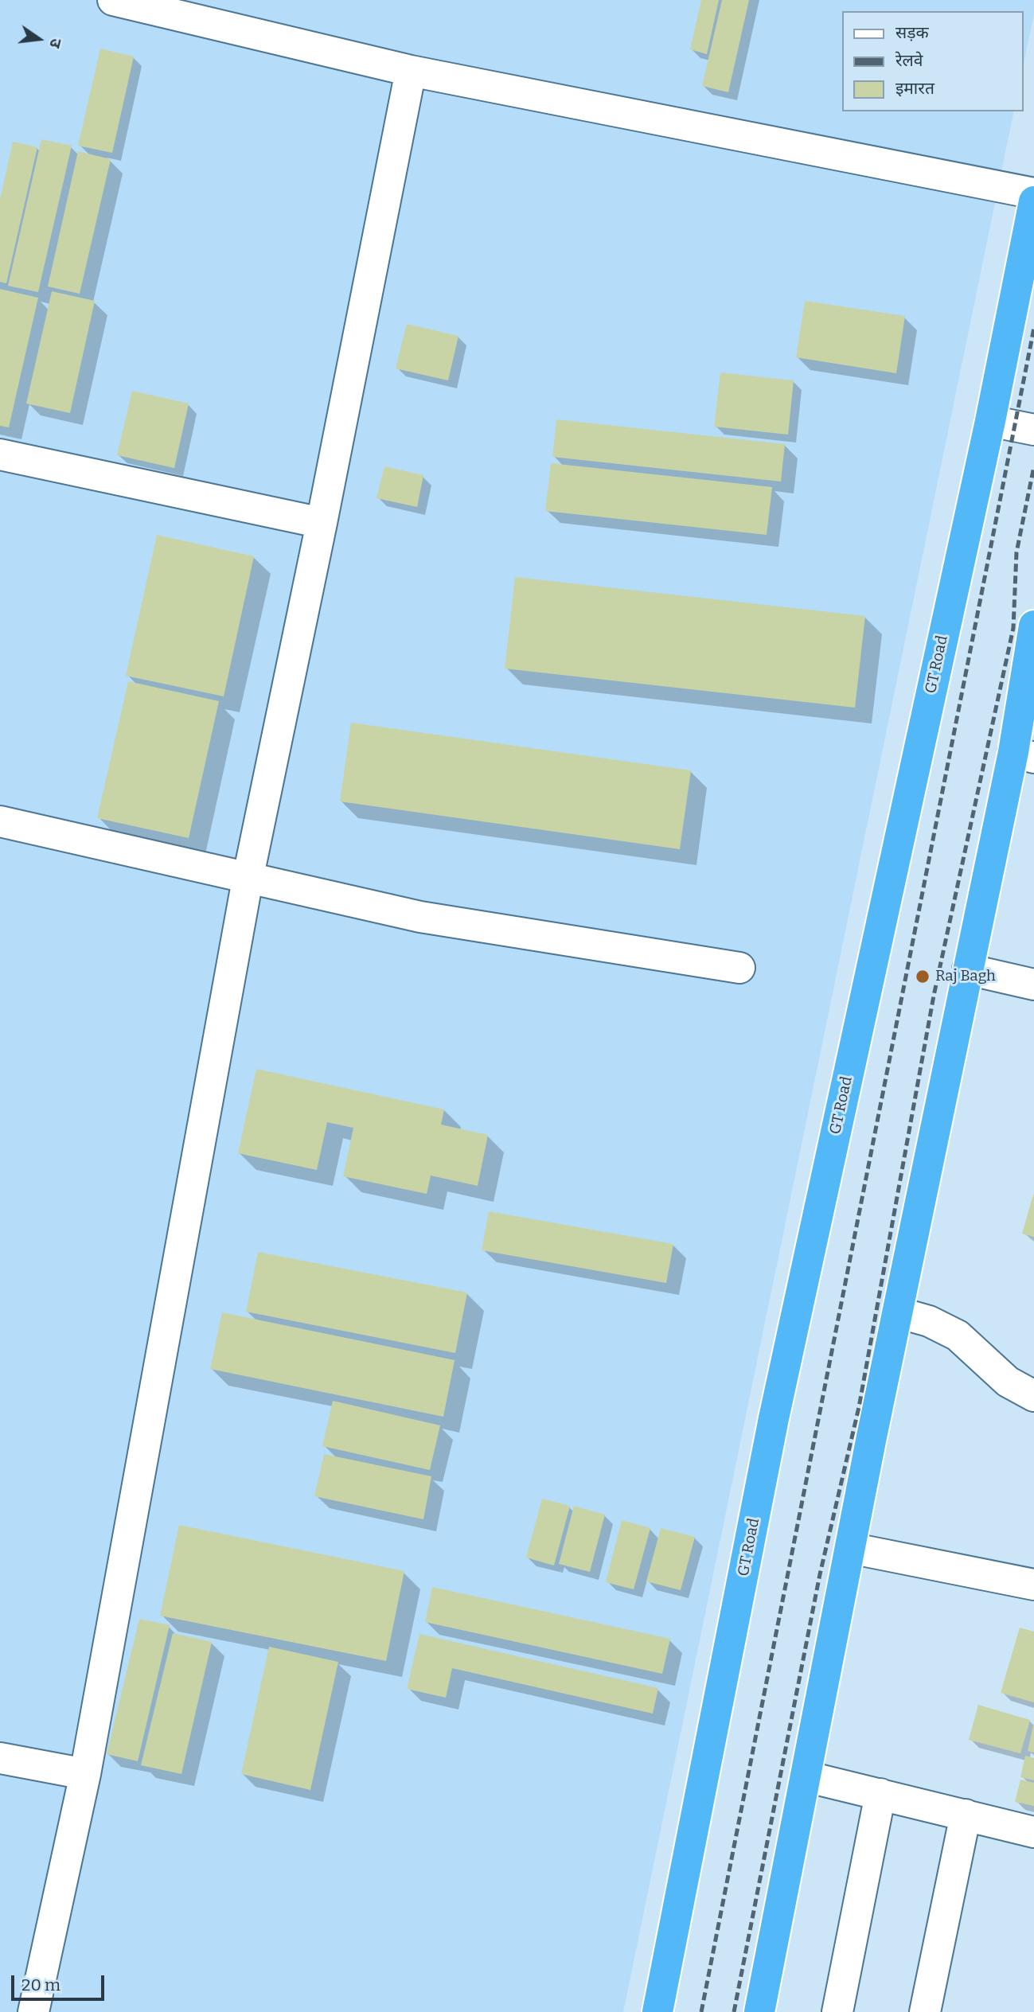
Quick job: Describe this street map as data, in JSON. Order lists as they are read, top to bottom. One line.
{"streets":{"highway":["GT Road"]},"places":["Raj Bagh"],"legend":["सड़क","रेलवे","इमारत"],"scale_bar":"20 m","north":"right"}
